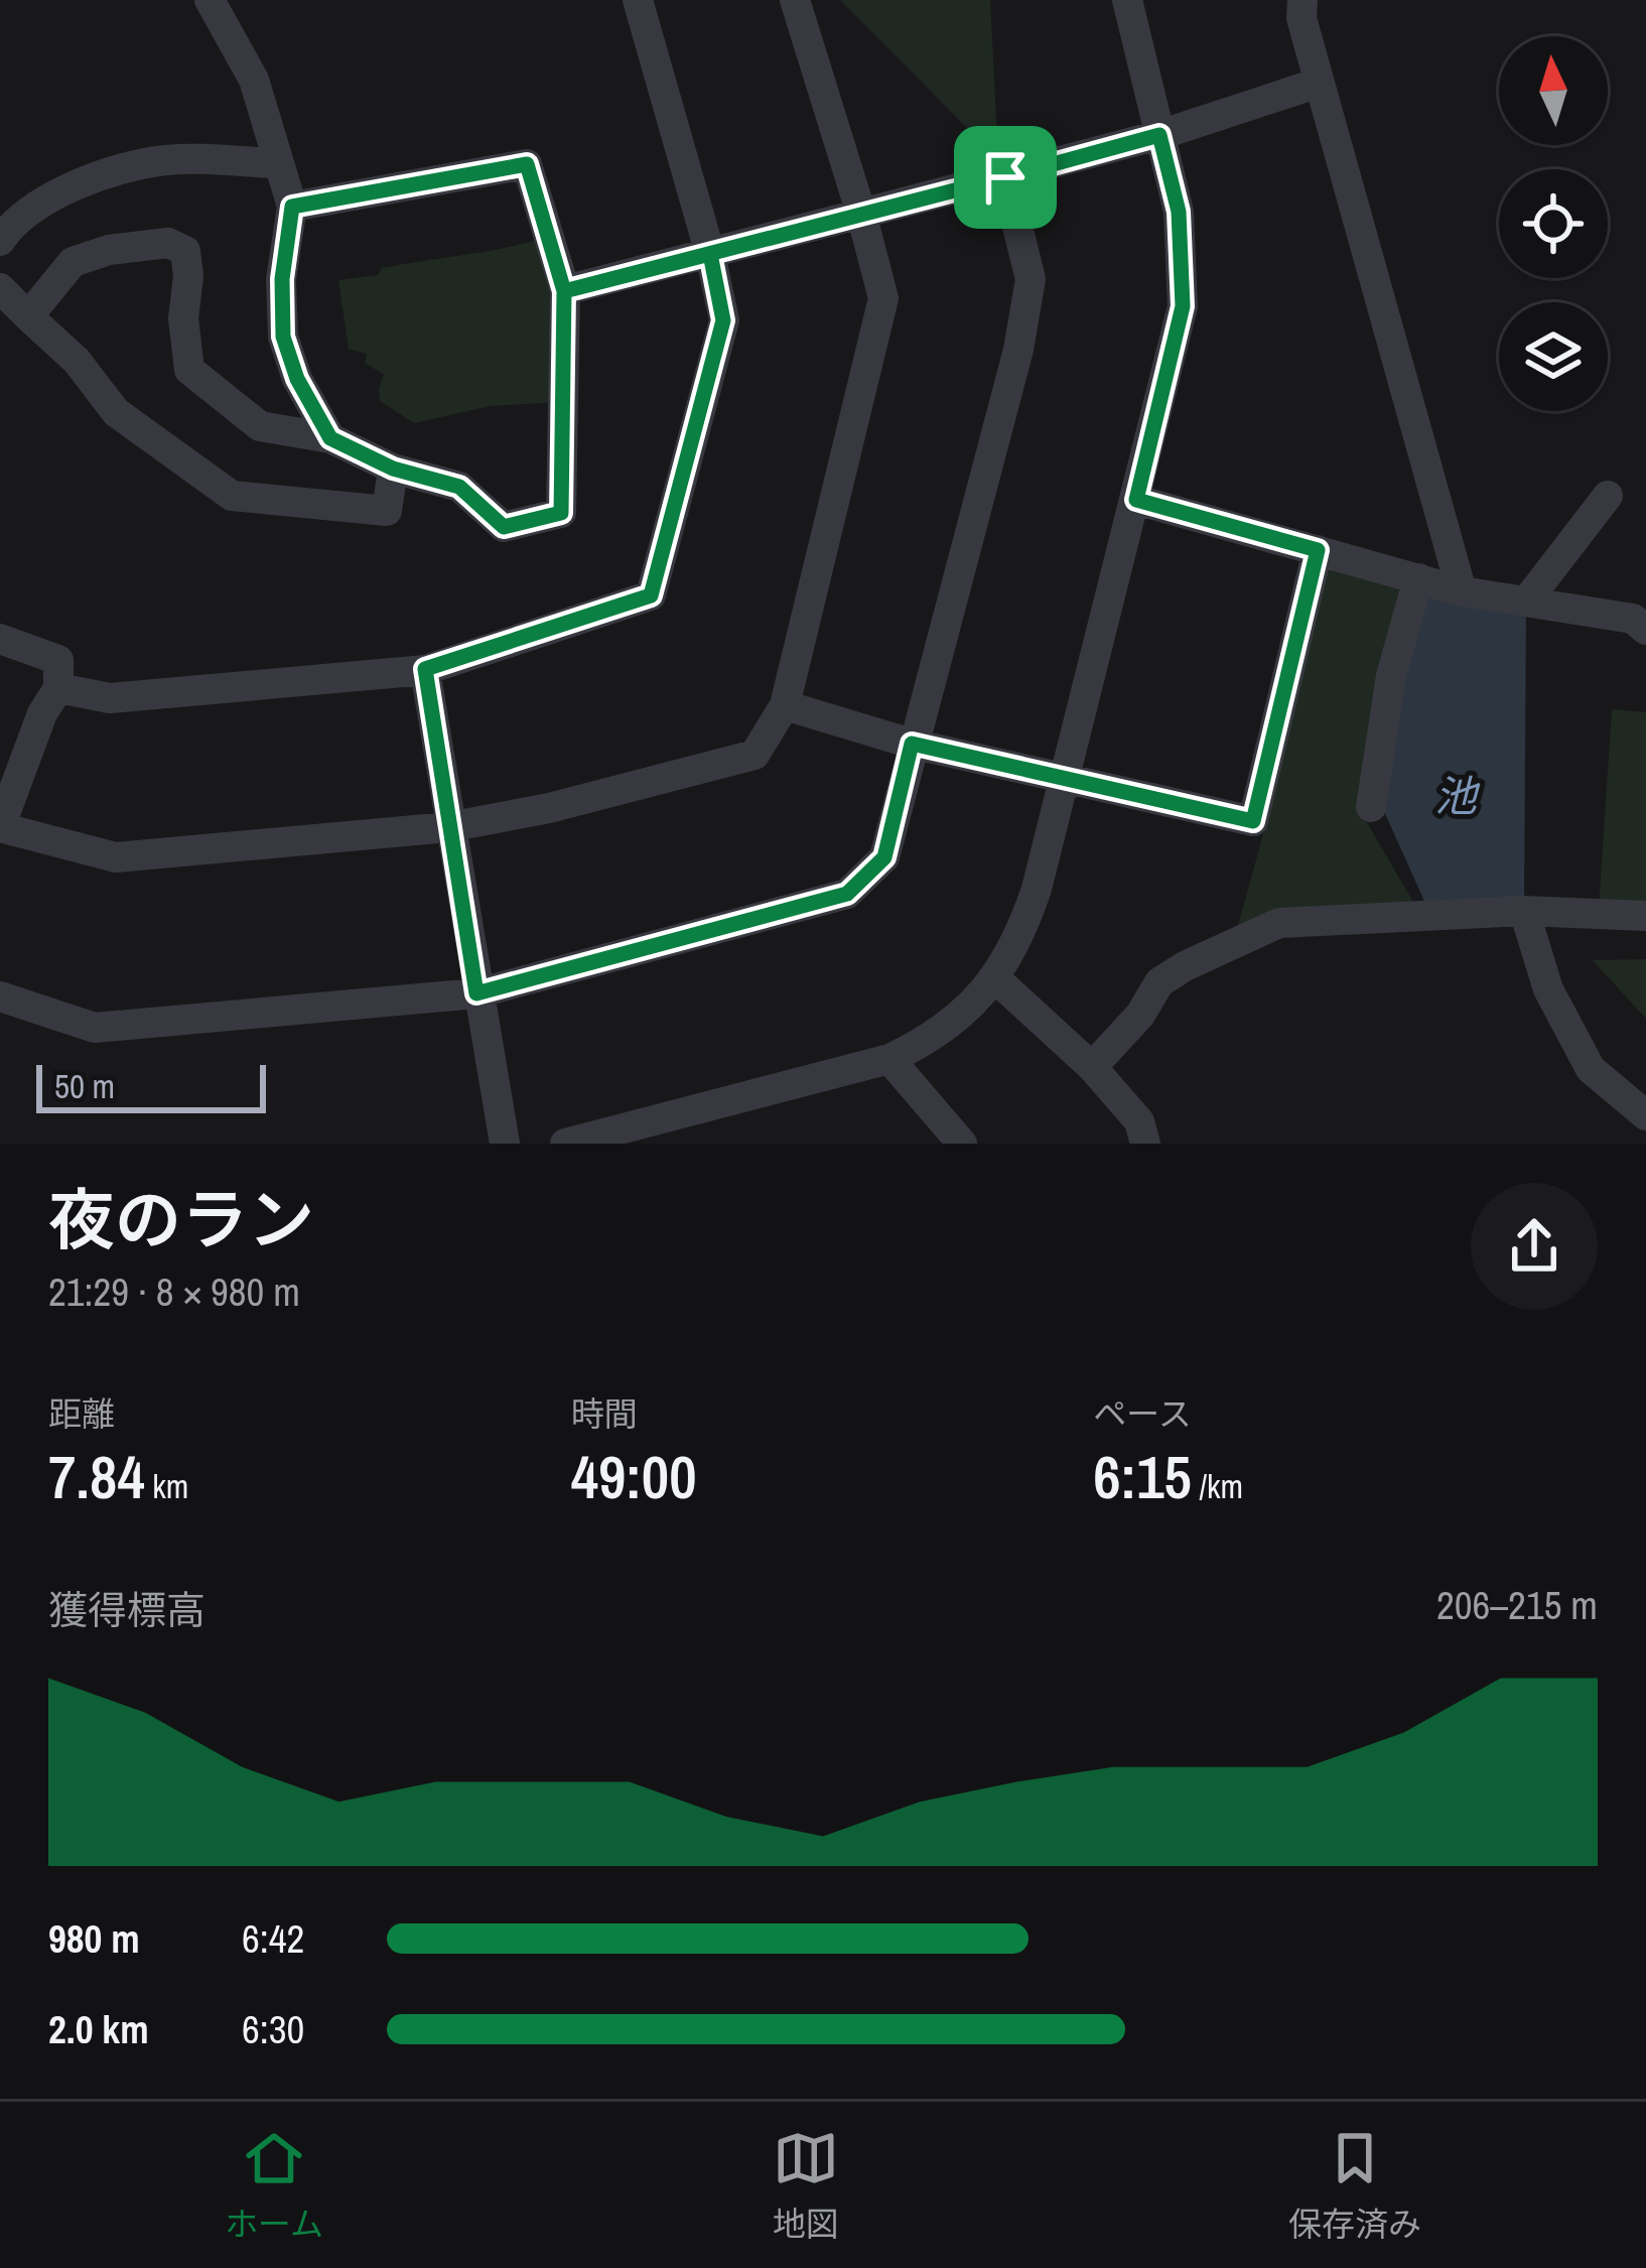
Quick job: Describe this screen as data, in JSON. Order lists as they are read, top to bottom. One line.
{"water":["池"],"scale_bar":"50 m","north":"top","page":{"scale":"50 m","heading":["夜のラン","21:29 · 8 × 980 m"],"stats":[["距離","7.84 km"],["時間","49:00"],["ペース","6:15 /km"]],"chart":["獲得標高","206–215 m"],"list":[{"name":"980 m","note":"6:42"},{"name":"2.0 km","note":"6:30"}],"tabs":["ホーム","地図","保存済み"]}}
